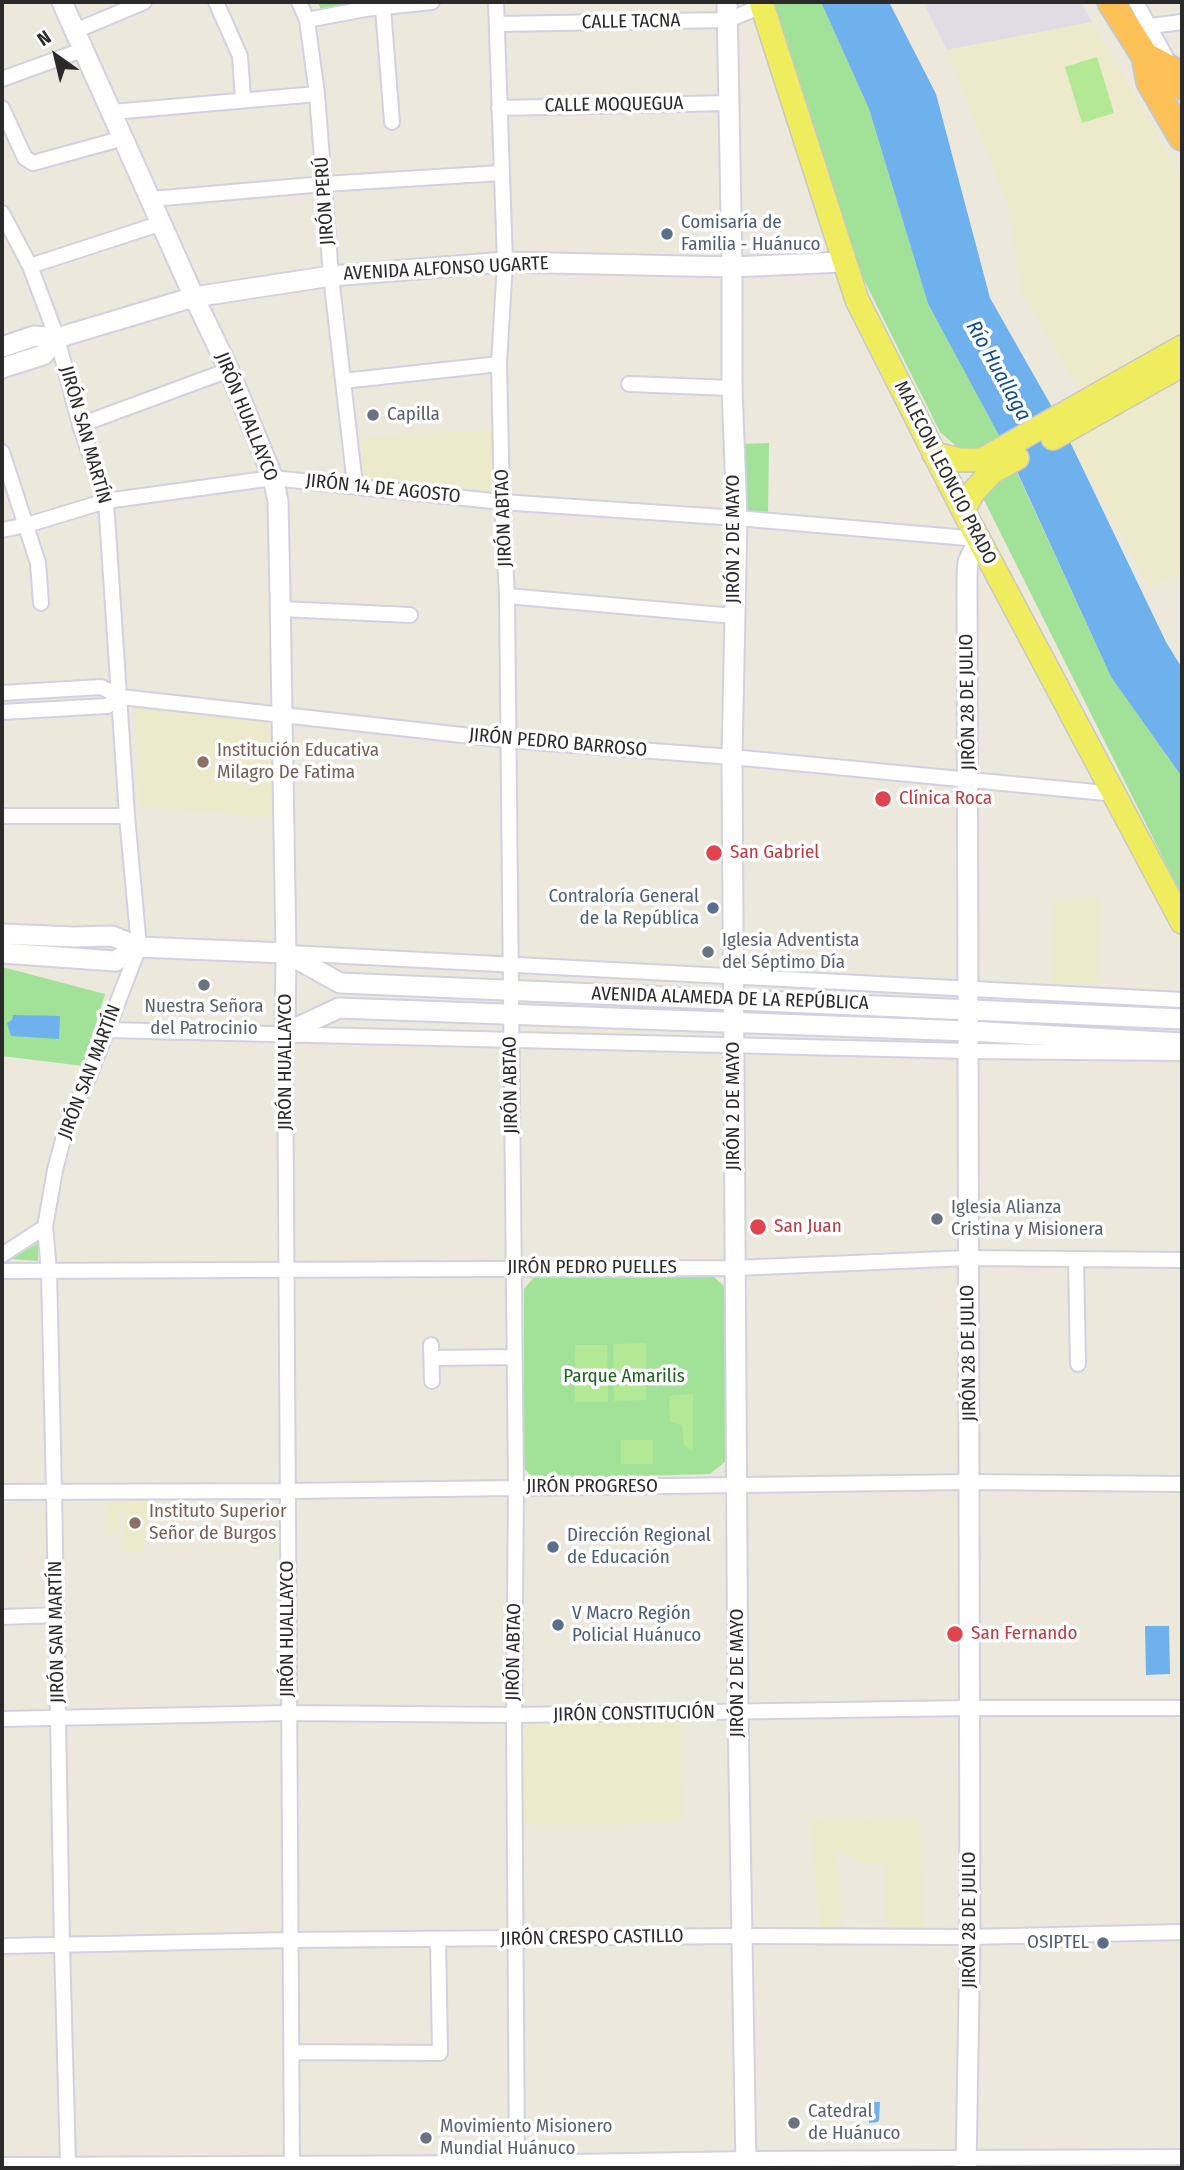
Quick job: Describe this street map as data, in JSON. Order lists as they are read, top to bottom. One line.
{"streets":{"main road":["MALECON LEONCIO PRADO"],"street":["CALLE TACNA","CALLE MOQUEGUA","JIRÓN PERÚ","AVENIDA ALFONSO UGARTE","JIRÓN HUALLAYCO","JIRÓN SAN MARTÍN","JIRÓN 14 DE AGOSTO","JIRÓN ABTAO","JIRÓN 2 DE MAYO","JIRÓN 28 DE JULIO","JIRÓN PEDRO BARROSO","AVENIDA ALAMEDA DE LA REPÚBLICA","JIRÓN PEDRO PUELLES","JIRÓN PROGRESO","JIRÓN CONSTITUCIÓN","JIRÓN CRESPO CASTILLO"]},"crossings":[["CALLE TACNA","MALECON LEONCIO PRADO"],["CALLE TACNA","JIRÓN ABTAO"],["CALLE TACNA","JIRÓN 2 DE MAYO"],["CALLE MOQUEGUA","JIRÓN ABTAO"],["CALLE MOQUEGUA","JIRÓN 2 DE MAYO"],["JIRÓN PERÚ","AVENIDA ALFONSO UGARTE"],["JIRÓN PERÚ","JIRÓN 14 DE AGOSTO"],["AVENIDA ALFONSO UGARTE","JIRÓN HUALLAYCO"],["AVENIDA ALFONSO UGARTE","JIRÓN SAN MARTÍN"],["AVENIDA ALFONSO UGARTE","MALECON LEONCIO PRADO"],["AVENIDA ALFONSO UGARTE","JIRÓN ABTAO"],["AVENIDA ALFONSO UGARTE","JIRÓN 2 DE MAYO"],["JIRÓN HUALLAYCO","JIRÓN 14 DE AGOSTO"],["JIRÓN HUALLAYCO","JIRÓN PEDRO BARROSO"],["JIRÓN HUALLAYCO","AVENIDA ALAMEDA DE LA REPÚBLICA"],["JIRÓN HUALLAYCO","JIRÓN PEDRO PUELLES"],["JIRÓN HUALLAYCO","JIRÓN PROGRESO"],["JIRÓN HUALLAYCO","JIRÓN CONSTITUCIÓN"],["JIRÓN HUALLAYCO","JIRÓN CRESPO CASTILLO"],["JIRÓN SAN MARTÍN","JIRÓN 14 DE AGOSTO"],["JIRÓN SAN MARTÍN","JIRÓN PEDRO BARROSO"],["JIRÓN SAN MARTÍN","AVENIDA ALAMEDA DE LA REPÚBLICA"],["JIRÓN SAN MARTÍN","JIRÓN PEDRO PUELLES"],["JIRÓN SAN MARTÍN","JIRÓN PROGRESO"],["JIRÓN SAN MARTÍN","JIRÓN CONSTITUCIÓN"],["JIRÓN SAN MARTÍN","JIRÓN CRESPO CASTILLO"],["MALECON LEONCIO PRADO","JIRÓN 14 DE AGOSTO"],["MALECON LEONCIO PRADO","JIRÓN 28 DE JULIO"],["MALECON LEONCIO PRADO","JIRÓN PEDRO BARROSO"],["JIRÓN 14 DE AGOSTO","JIRÓN ABTAO"],["JIRÓN 14 DE AGOSTO","JIRÓN 2 DE MAYO"],["JIRÓN 14 DE AGOSTO","JIRÓN 28 DE JULIO"],["JIRÓN ABTAO","JIRÓN PEDRO BARROSO"],["JIRÓN ABTAO","AVENIDA ALAMEDA DE LA REPÚBLICA"],["JIRÓN ABTAO","JIRÓN PEDRO PUELLES"],["JIRÓN ABTAO","JIRÓN PROGRESO"],["JIRÓN ABTAO","JIRÓN CONSTITUCIÓN"],["JIRÓN ABTAO","JIRÓN CRESPO CASTILLO"],["JIRÓN 2 DE MAYO","JIRÓN PEDRO BARROSO"],["JIRÓN 2 DE MAYO","AVENIDA ALAMEDA DE LA REPÚBLICA"],["JIRÓN 2 DE MAYO","JIRÓN PEDRO PUELLES"],["JIRÓN 2 DE MAYO","JIRÓN PROGRESO"],["JIRÓN 2 DE MAYO","JIRÓN CONSTITUCIÓN"],["JIRÓN 2 DE MAYO","JIRÓN CRESPO CASTILLO"],["JIRÓN 28 DE JULIO","JIRÓN PEDRO BARROSO"],["JIRÓN 28 DE JULIO","AVENIDA ALAMEDA DE LA REPÚBLICA"],["JIRÓN 28 DE JULIO","JIRÓN PEDRO PUELLES"],["JIRÓN 28 DE JULIO","JIRÓN PROGRESO"],["JIRÓN 28 DE JULIO","JIRÓN CONSTITUCIÓN"],["JIRÓN 28 DE JULIO","JIRÓN CRESPO CASTILLO"]],"water":["Río Huallaga"],"parks":["Parque Amarilis"],"places":["Comisaría de Familia - Huánuco","Capilla","Institución Educativa Milagro De Fatima","Clínica Roca","San Gabriel","Contraloría General de la República","Iglesia Adventista del Séptimo Día","Nuestra Señora del Patrocinio","Iglesia Alianza Cristina y Misionera","San Juan","Instituto Superior Señor de Burgos","Dirección Regional de Educación","V Macro Región Policial Huánuco","San Fernando","OSIPTEL","Catedral de Huánuco","Movimiento Misionero Mundial Huánuco"],"north":"top left"}
